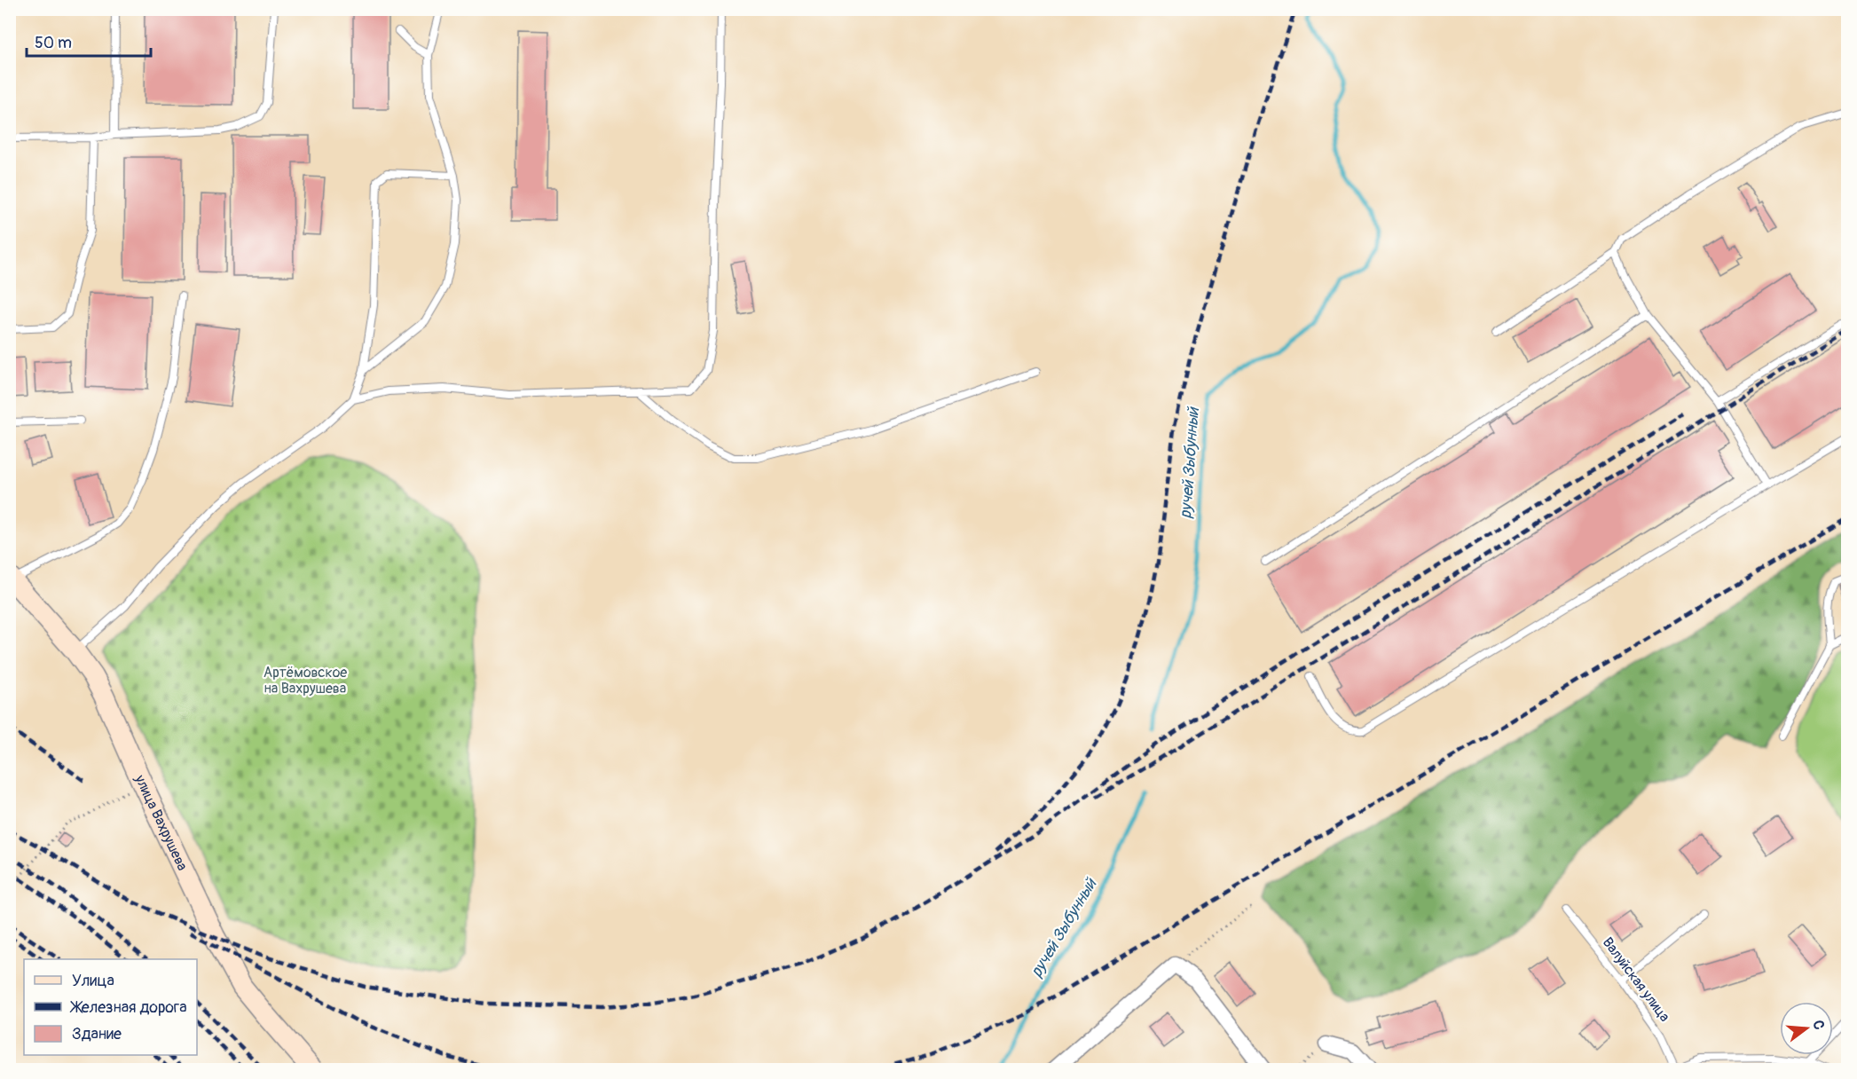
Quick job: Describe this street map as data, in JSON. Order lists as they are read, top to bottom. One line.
{"streets":{"main road":["улица Вахрушева"],"lane":["Валуйская улица"]},"water":["ручей Зыбунный"],"parks":["Артёмовское на Вахрушева"],"legend":["Улица","Железная дорога","Здание"],"scale_bar":"50 m","north":"right"}
